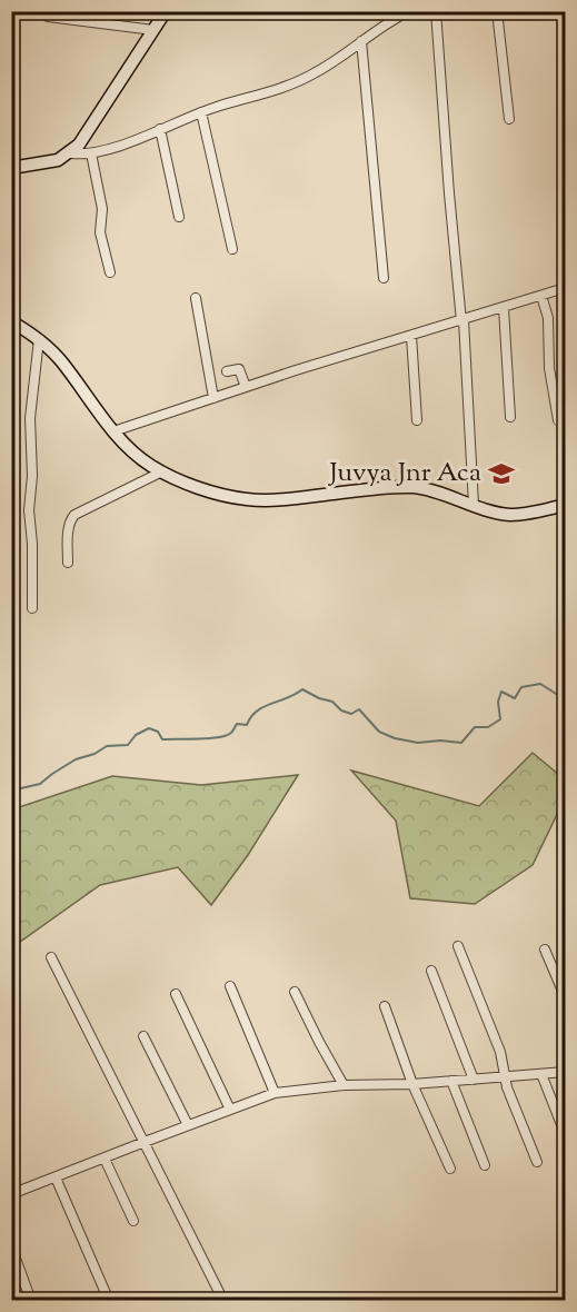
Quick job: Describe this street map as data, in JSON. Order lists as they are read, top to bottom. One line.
{"places":{"school or university":["Juvya Jnr Aca"]}}
